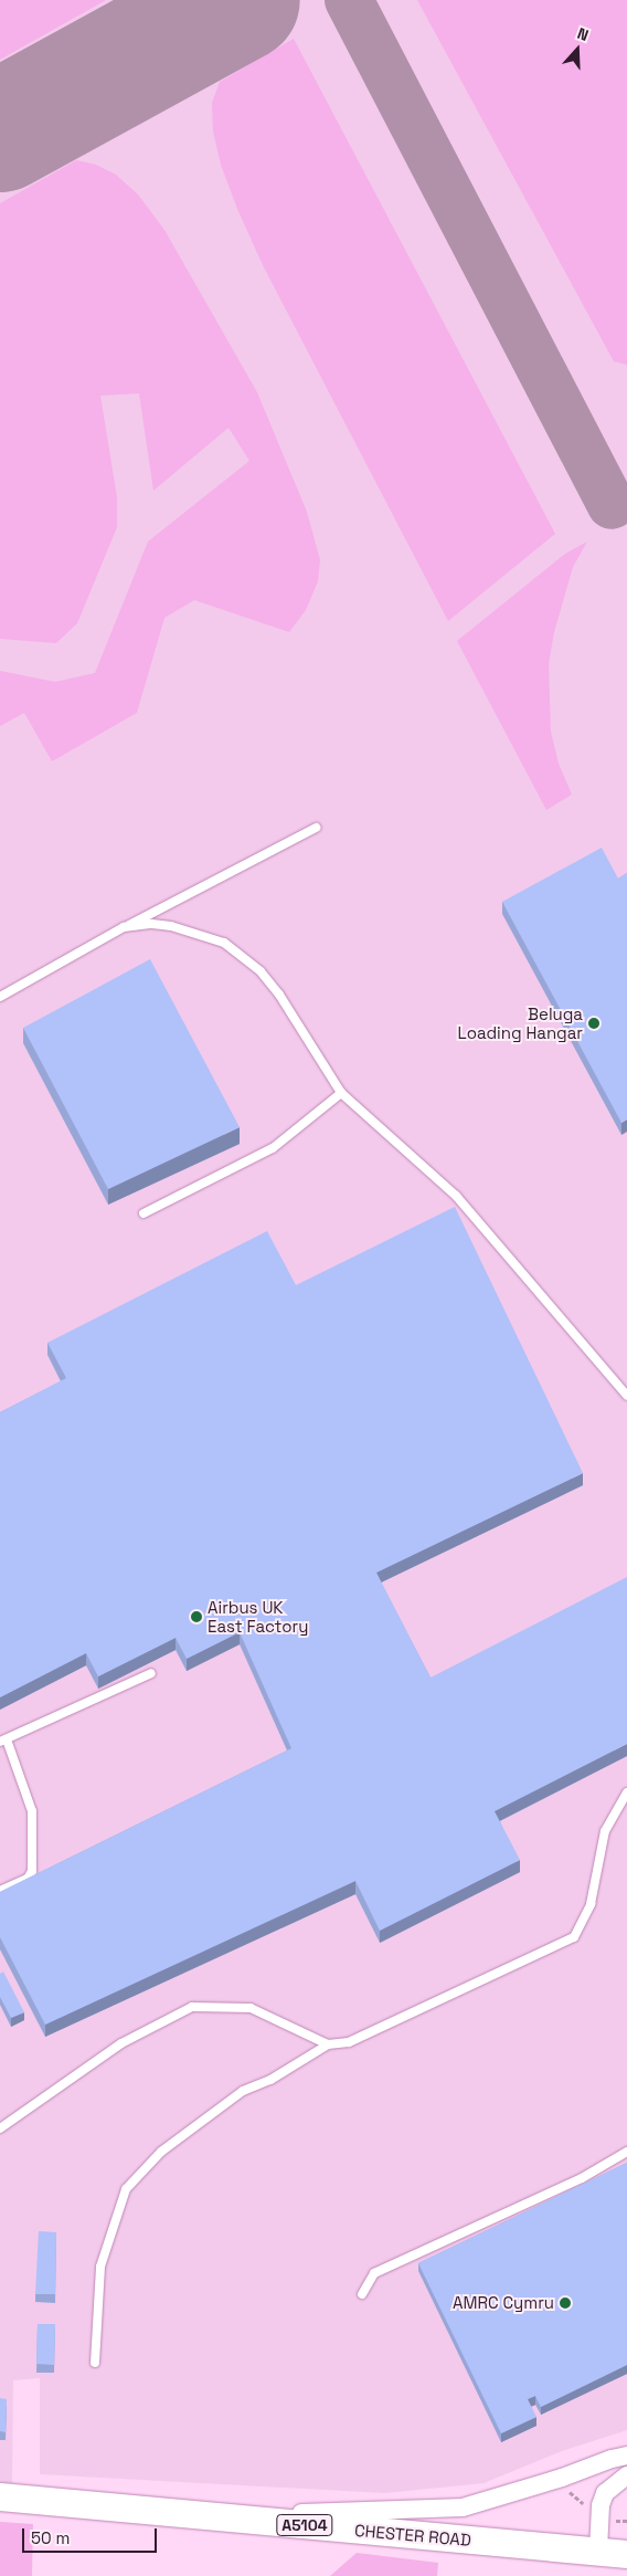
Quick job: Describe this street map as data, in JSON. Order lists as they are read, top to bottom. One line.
{"streets":{"main road":["A5104","CHESTER ROAD"]},"places":["Beluga Loading Hangar","Airbus UK East Factory","AMRC Cymru"],"scale_bar":"50 m","north":"top"}
